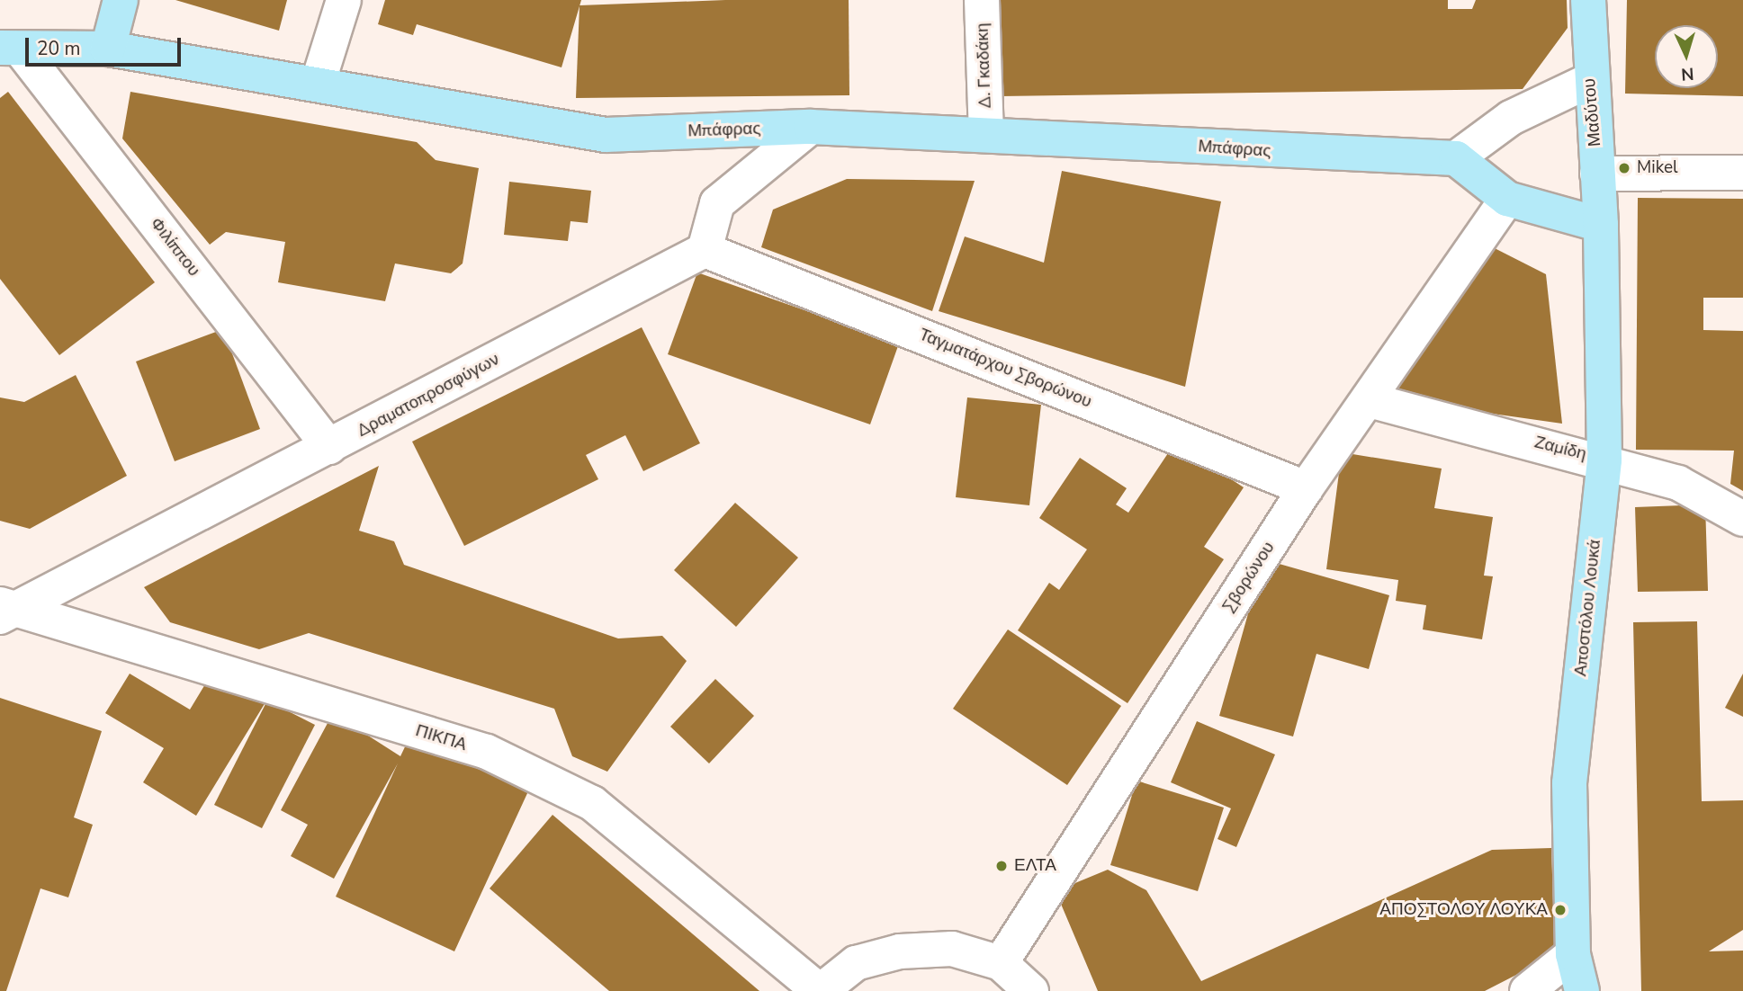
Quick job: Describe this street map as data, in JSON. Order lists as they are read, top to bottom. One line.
{"streets":{"street":["Δ. Γκαδάκη","Μαδύτου","Μπάφρας","Φιλίππου","Ταγματάρχου Σβορώνου","Δραματοπροσφύγων","Ζαμίδη","Σβορώνου","Αποστόλου Λουκά","ΠΙΚΠΑ"]},"crossings":[["Δ. Γκαδάκη","Μπάφρας"],["Μαδύτου","Αποστόλου Λουκά"],["Μπάφρας","Φιλίππου"],["Φιλίππου","Δραματοπροσφύγων"],["Ταγματάρχου Σβορώνου","Δραματοπροσφύγων"],["Ταγματάρχου Σβορώνου","Σβορώνου"],["Δραματοπροσφύγων","ΠΙΚΠΑ"],["Ζαμίδη","Σβορώνου"],["Ζαμίδη","Αποστόλου Λουκά"]],"places":["Mikel","ΕΛΤΑ","ΑΠΟΣΤΟΛΟΥ ΛΟΥΚΑ"],"scale_bar":"20 m","north":"bottom"}
